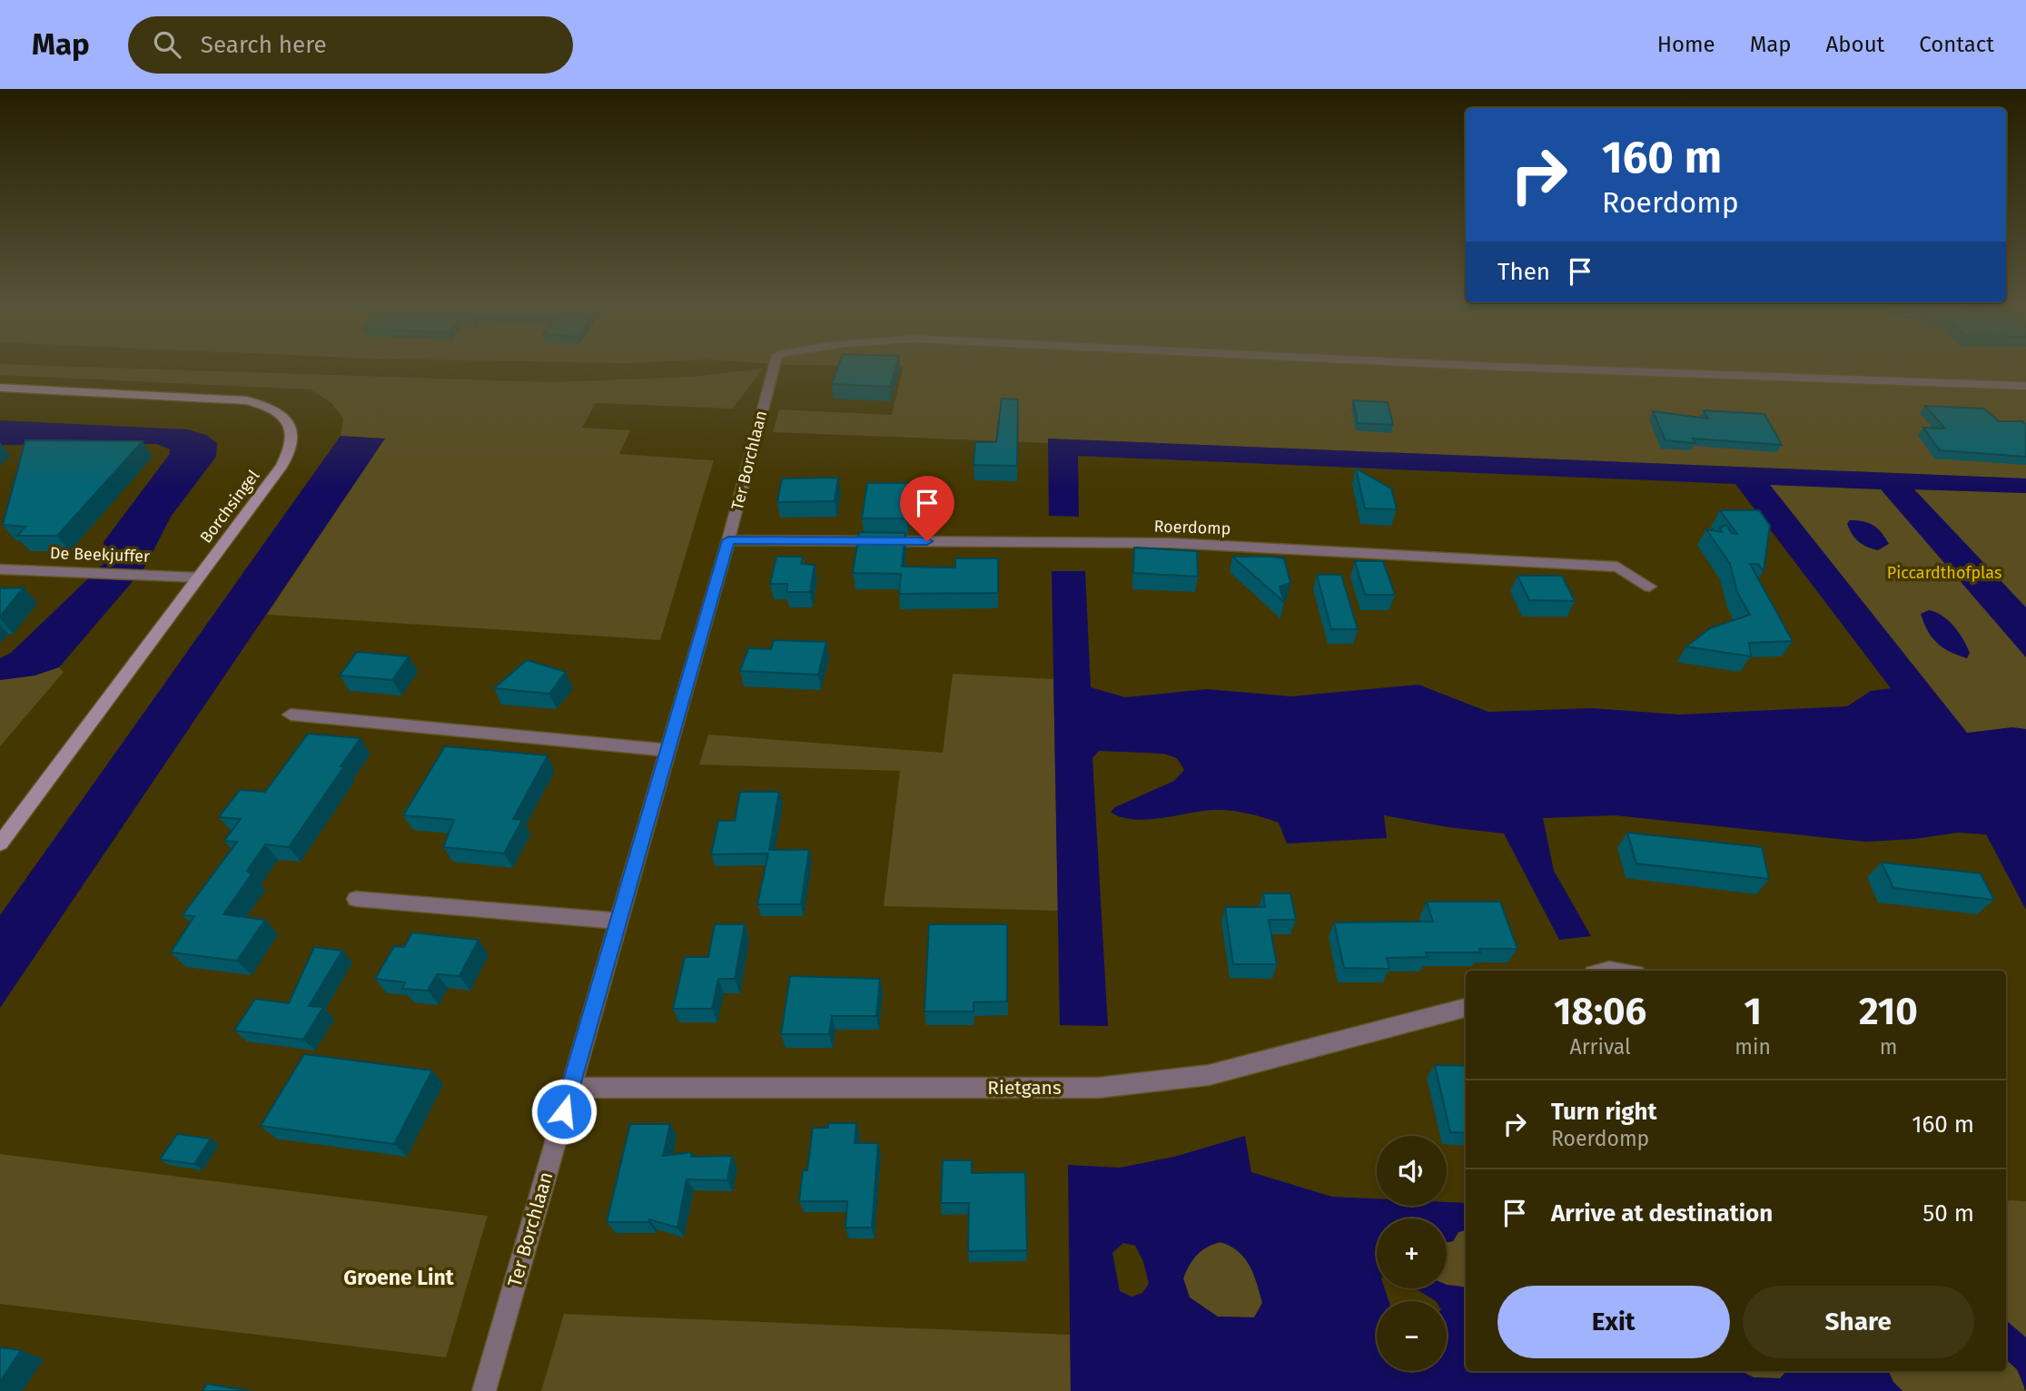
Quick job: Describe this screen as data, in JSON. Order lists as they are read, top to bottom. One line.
{"streets":{"main road":["Borchsingel"],"street":["Ter Borchlaan","Roerdomp","De Beekjuffer","Rietgans"]},"crossings":[["Ter Borchlaan","Roerdomp"],["Ter Borchlaan","Rietgans"],["Borchsingel","De Beekjuffer"]],"districts":["Groene Lint"],"parks":["Piccardthofplas"],"page":{"header":"Map","search":"Search here","nav":["Home","Map","About","Contact"],"turn":["160 m","Roerdomp"],"then":"Then","eta":["18:06","Arrival","1","min","210","m"],"list":[{"name":"Turn right","note":"Roerdomp","value":"160 m"},{"name":"Arrive at destination","value":"50 m"}],"map_buttons":["+","−"],"buttons":["Exit","Share"]}}
